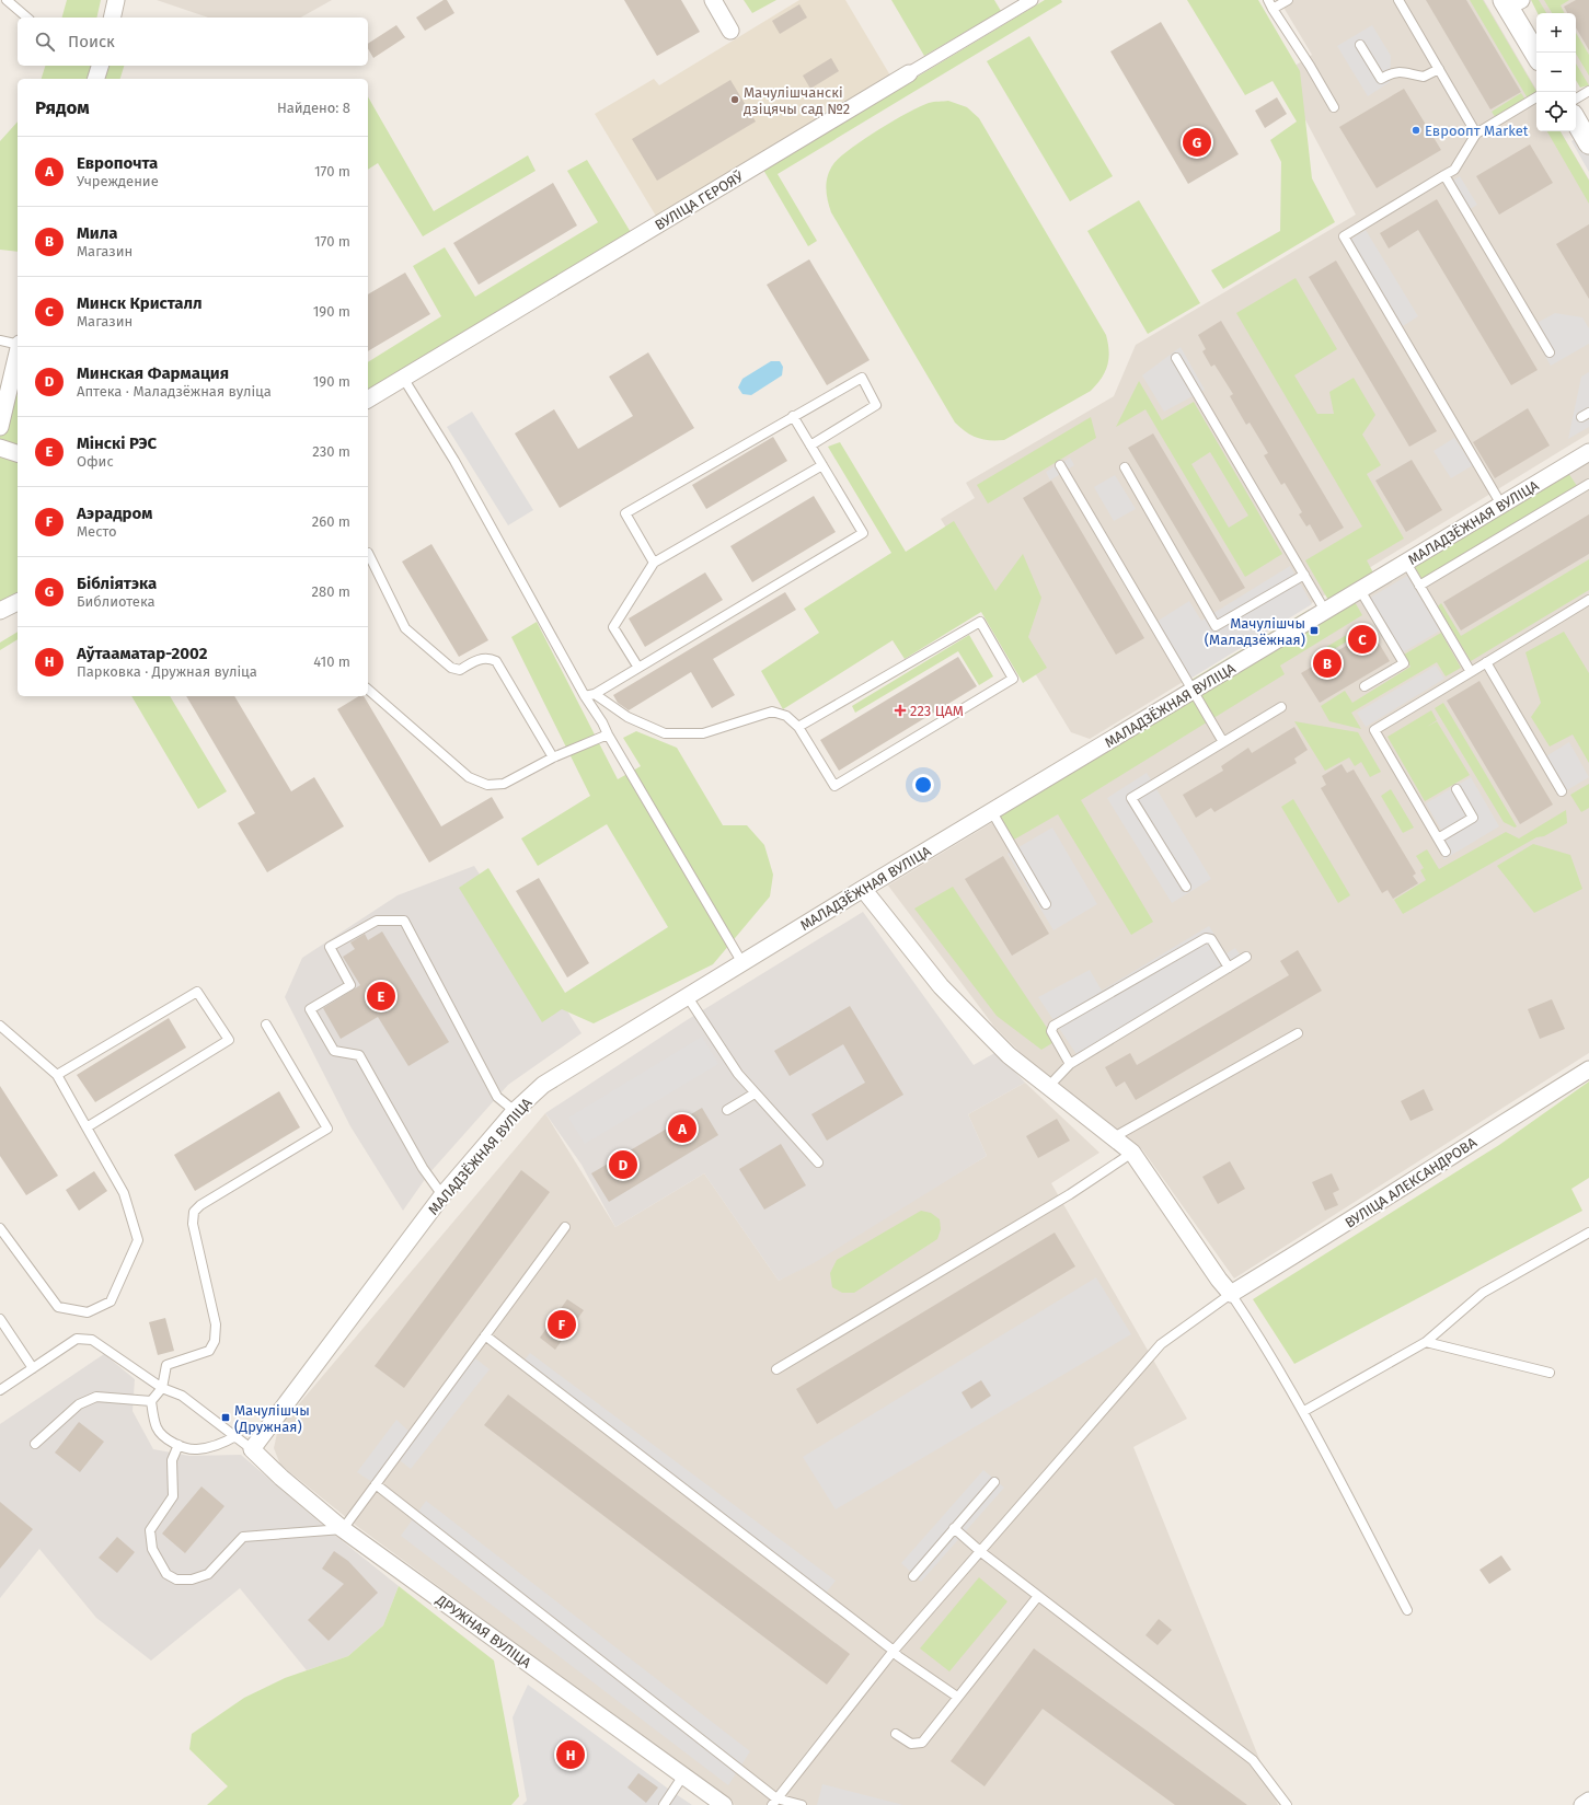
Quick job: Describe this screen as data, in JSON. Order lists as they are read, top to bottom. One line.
{"streets":{"street":["ВУЛІЦА ГЕРОЯЎ","МАЛАДЗЁЖНАЯ ВУЛІЦА","ВУЛІЦА АЛЕКСАНДРОВА","ДРУЖНАЯ ВУЛІЦА"]},"crossings":[["МАЛАДЗЁЖНАЯ ВУЛІЦА","ДРУЖНАЯ ВУЛІЦА"]],"places":{"other":["Мачулішчанскі дзіцячы сад №2","Евроопт Market"],"transit":["Мачулішчы (Маладзёжная)","Мачулішчы (Дружная)"],"health":["223 ЦAM"]},"page":{"map_buttons":["+","−"],"search":"Поиск","heading":["Рядом","Найдено: 8"],"pins":["G","C","B","E","A","D","F","H"],"list":[{"mark":"A","name":"Европочта","note":"Учреждение","value":"170 m"},{"mark":"B","name":"Мила","note":"Магазин","value":"170 m"},{"mark":"C","name":"Минск Кристалл","note":"Магазин","value":"190 m"},{"mark":"D","name":"Минская Фармация","note":"Аптека · Маладзёжная вуліца","value":"190 m"},{"mark":"E","name":"Мінскі РЭС","note":"Офис","value":"230 m"},{"mark":"F","name":"Аэрадром","note":"Место","value":"260 m"},{"mark":"G","name":"Бібліятэка","note":"Библиотека","value":"280 m"},{"mark":"H","name":"Аўтааматар-2002","note":"Парковка · Дружная вуліца","value":"410 m"}]}}
